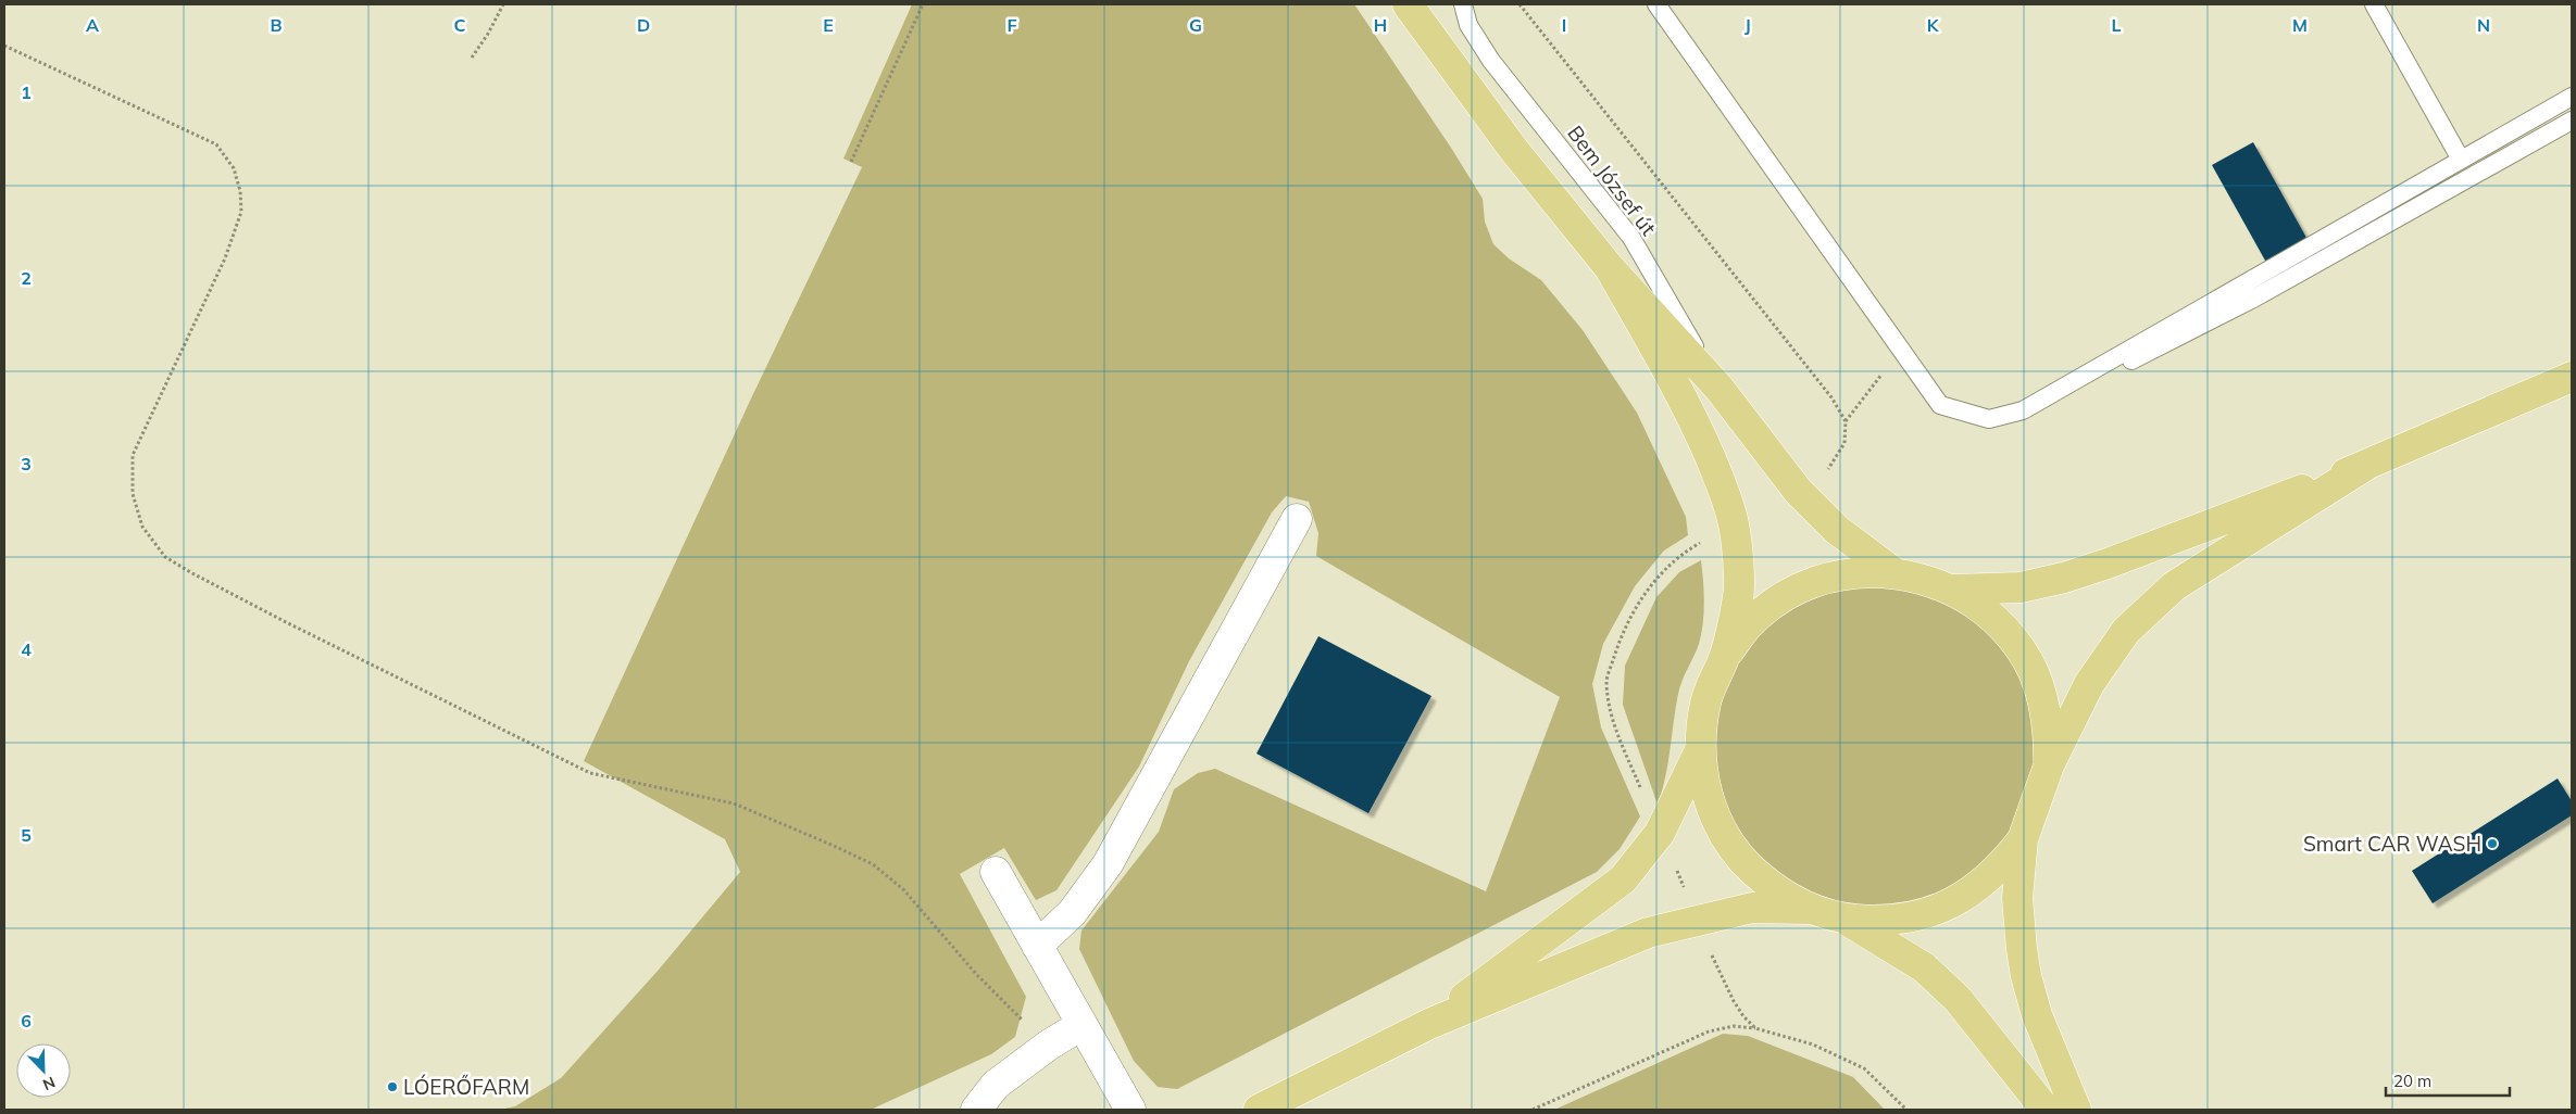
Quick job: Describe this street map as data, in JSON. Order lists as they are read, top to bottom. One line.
{"streets":{"lane":["Bem József út"]},"places":["Smart CAR WASH","LÓERŐFARM"],"scale_bar":"20 m","north":"bottom right","grid":{"columns":["A","B","C","D","E","F","G","H","I","J","K","L","M","N"],"rows":["1","2","3","4","5","6"]}}
